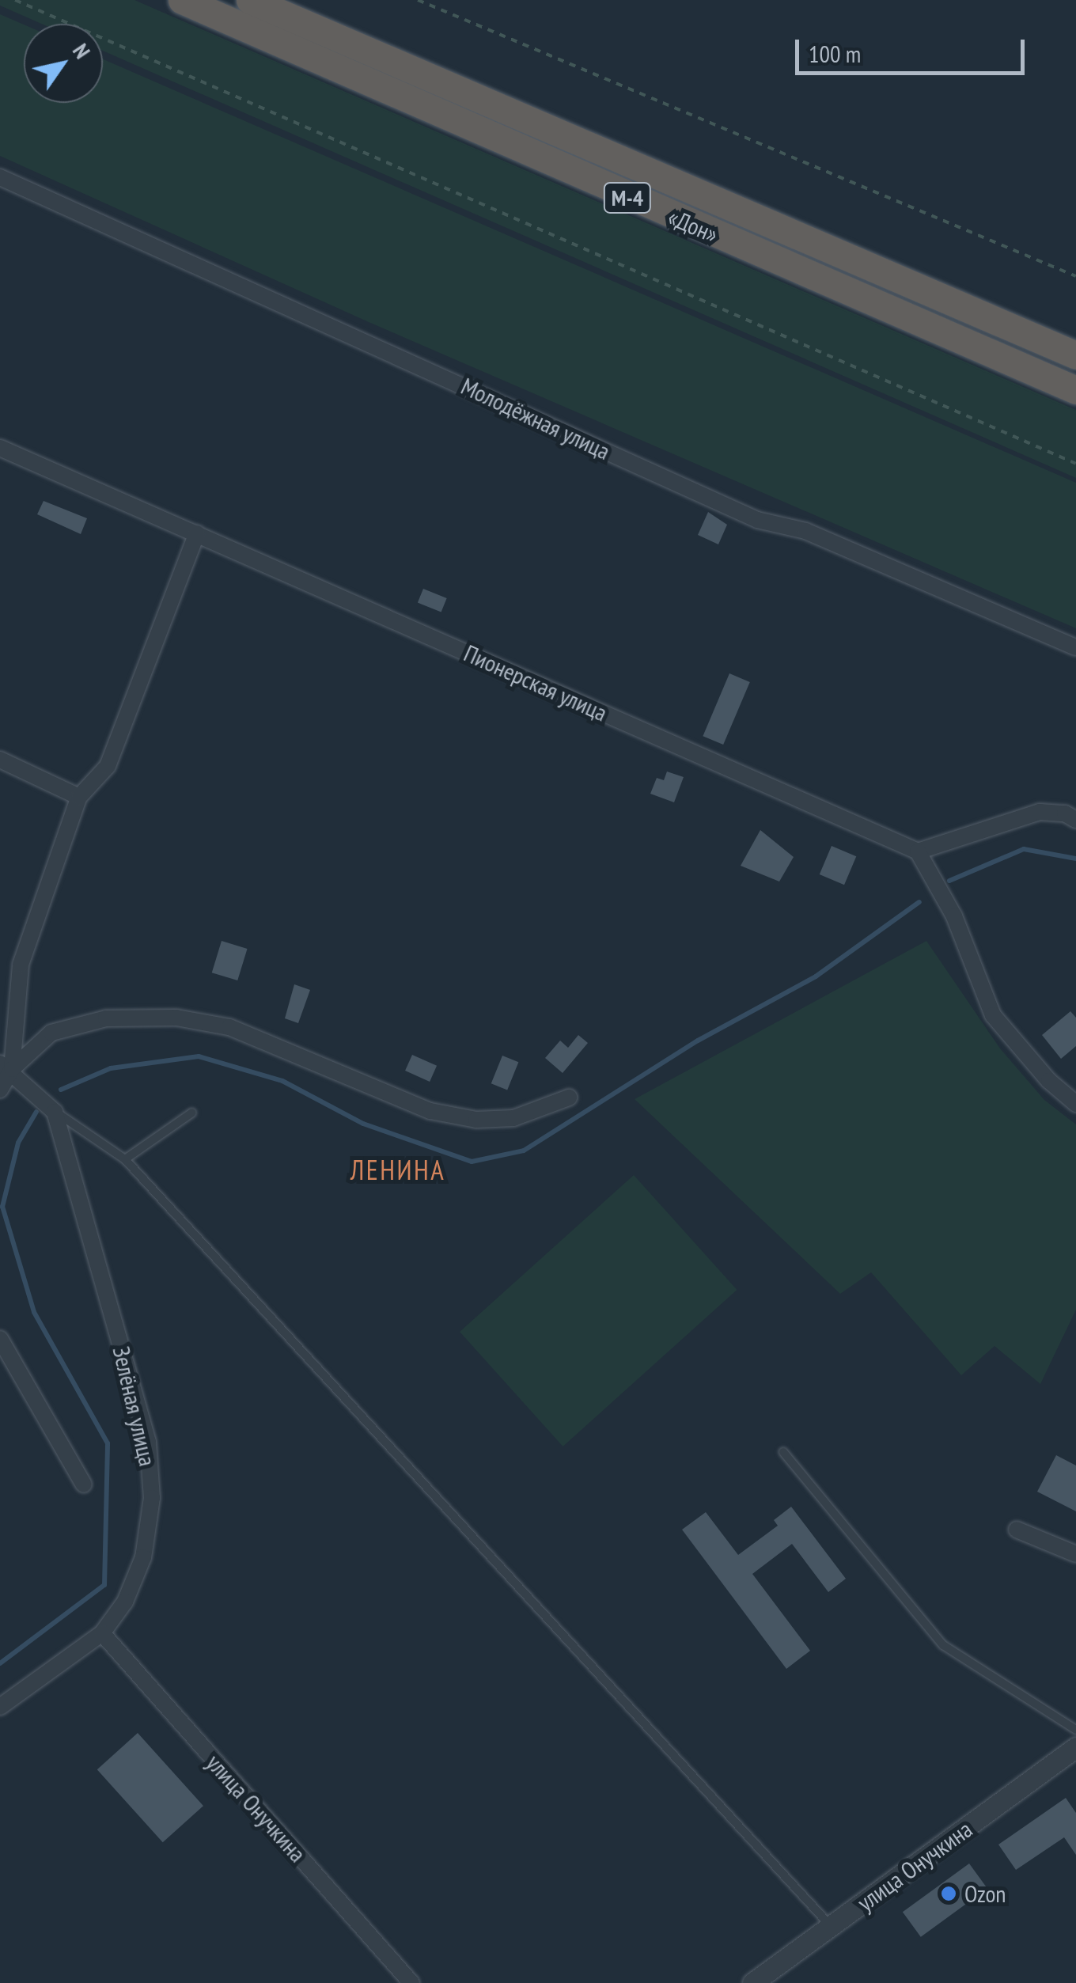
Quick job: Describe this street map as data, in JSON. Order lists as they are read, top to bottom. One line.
{"streets":{"highway":["М-4","«Дон»"],"street":["Молодёжная улица","Пионерская улица","Зелёная улица","улица Онучкина"]},"crossings":[["Зелёная улица","улица Онучкина"]],"districts":["ЛЕНИНА"],"places":["Ozon"],"scale_bar":"100 m","north":"top right"}
